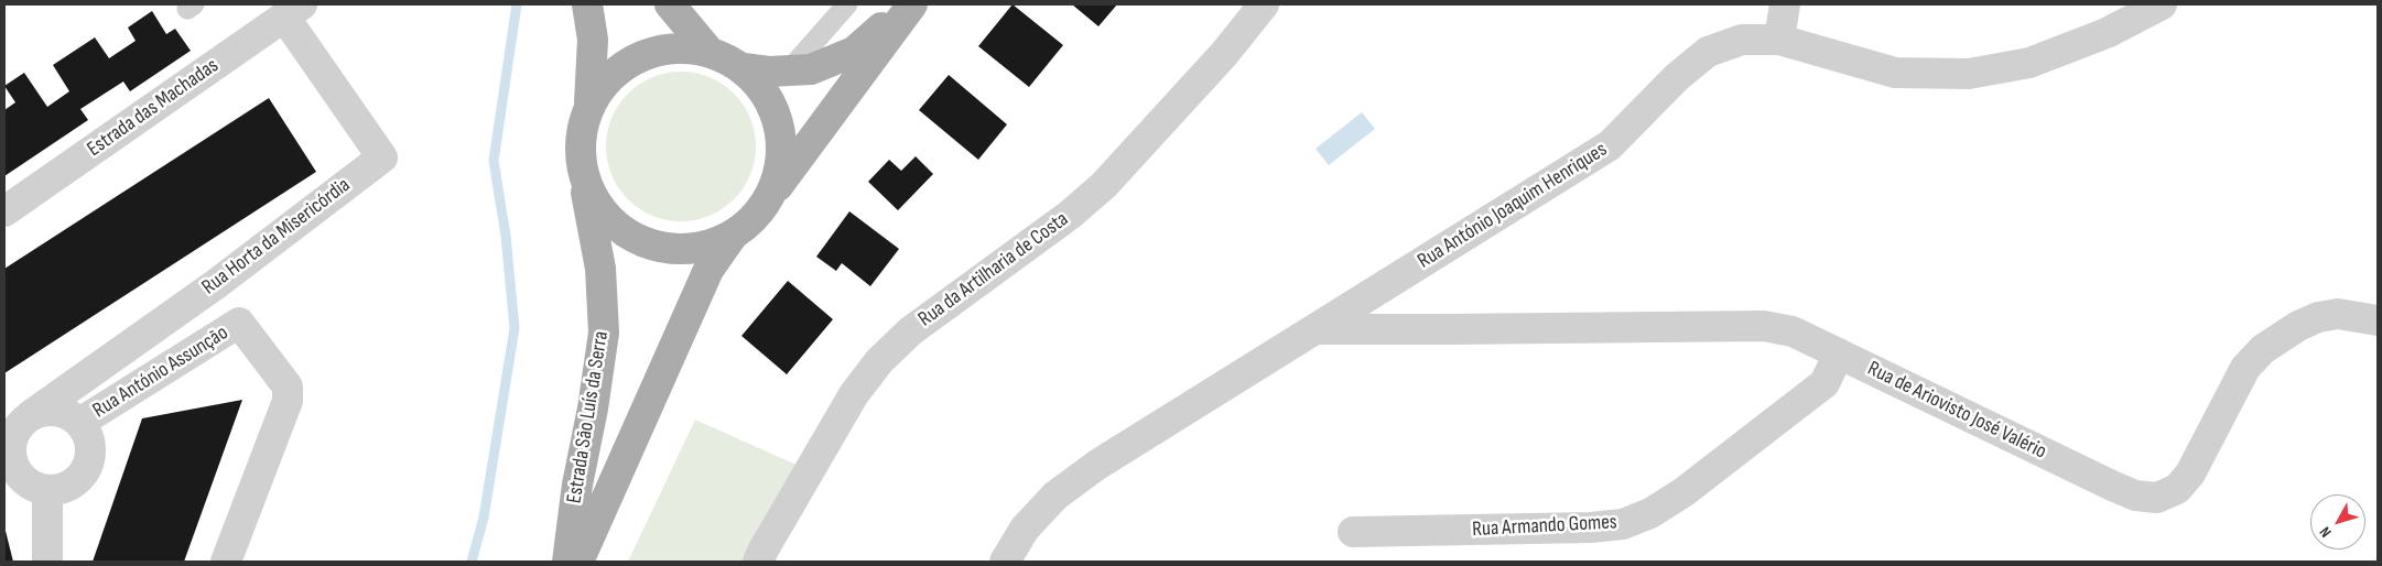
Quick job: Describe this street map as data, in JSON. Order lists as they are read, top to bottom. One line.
{"streets":{"main road":["Estrada São Luís da Serra"],"street":["Estrada das Machadas","Rua António Joaquim Henriques","Rua Horta da Misericórdia","Rua da Artilharia de Costa","Rua António Assunção","Rua de Ariovisto José Valério","Rua Armando Gomes"]},"crossings":[["Estrada das Machadas","Rua Horta da Misericórdia"],["Rua António Joaquim Henriques","Rua de Ariovisto José Valério"],["Rua Horta da Misericórdia","Rua António Assunção"],["Rua de Ariovisto José Valério","Rua Armando Gomes"]],"north":"bottom left"}
